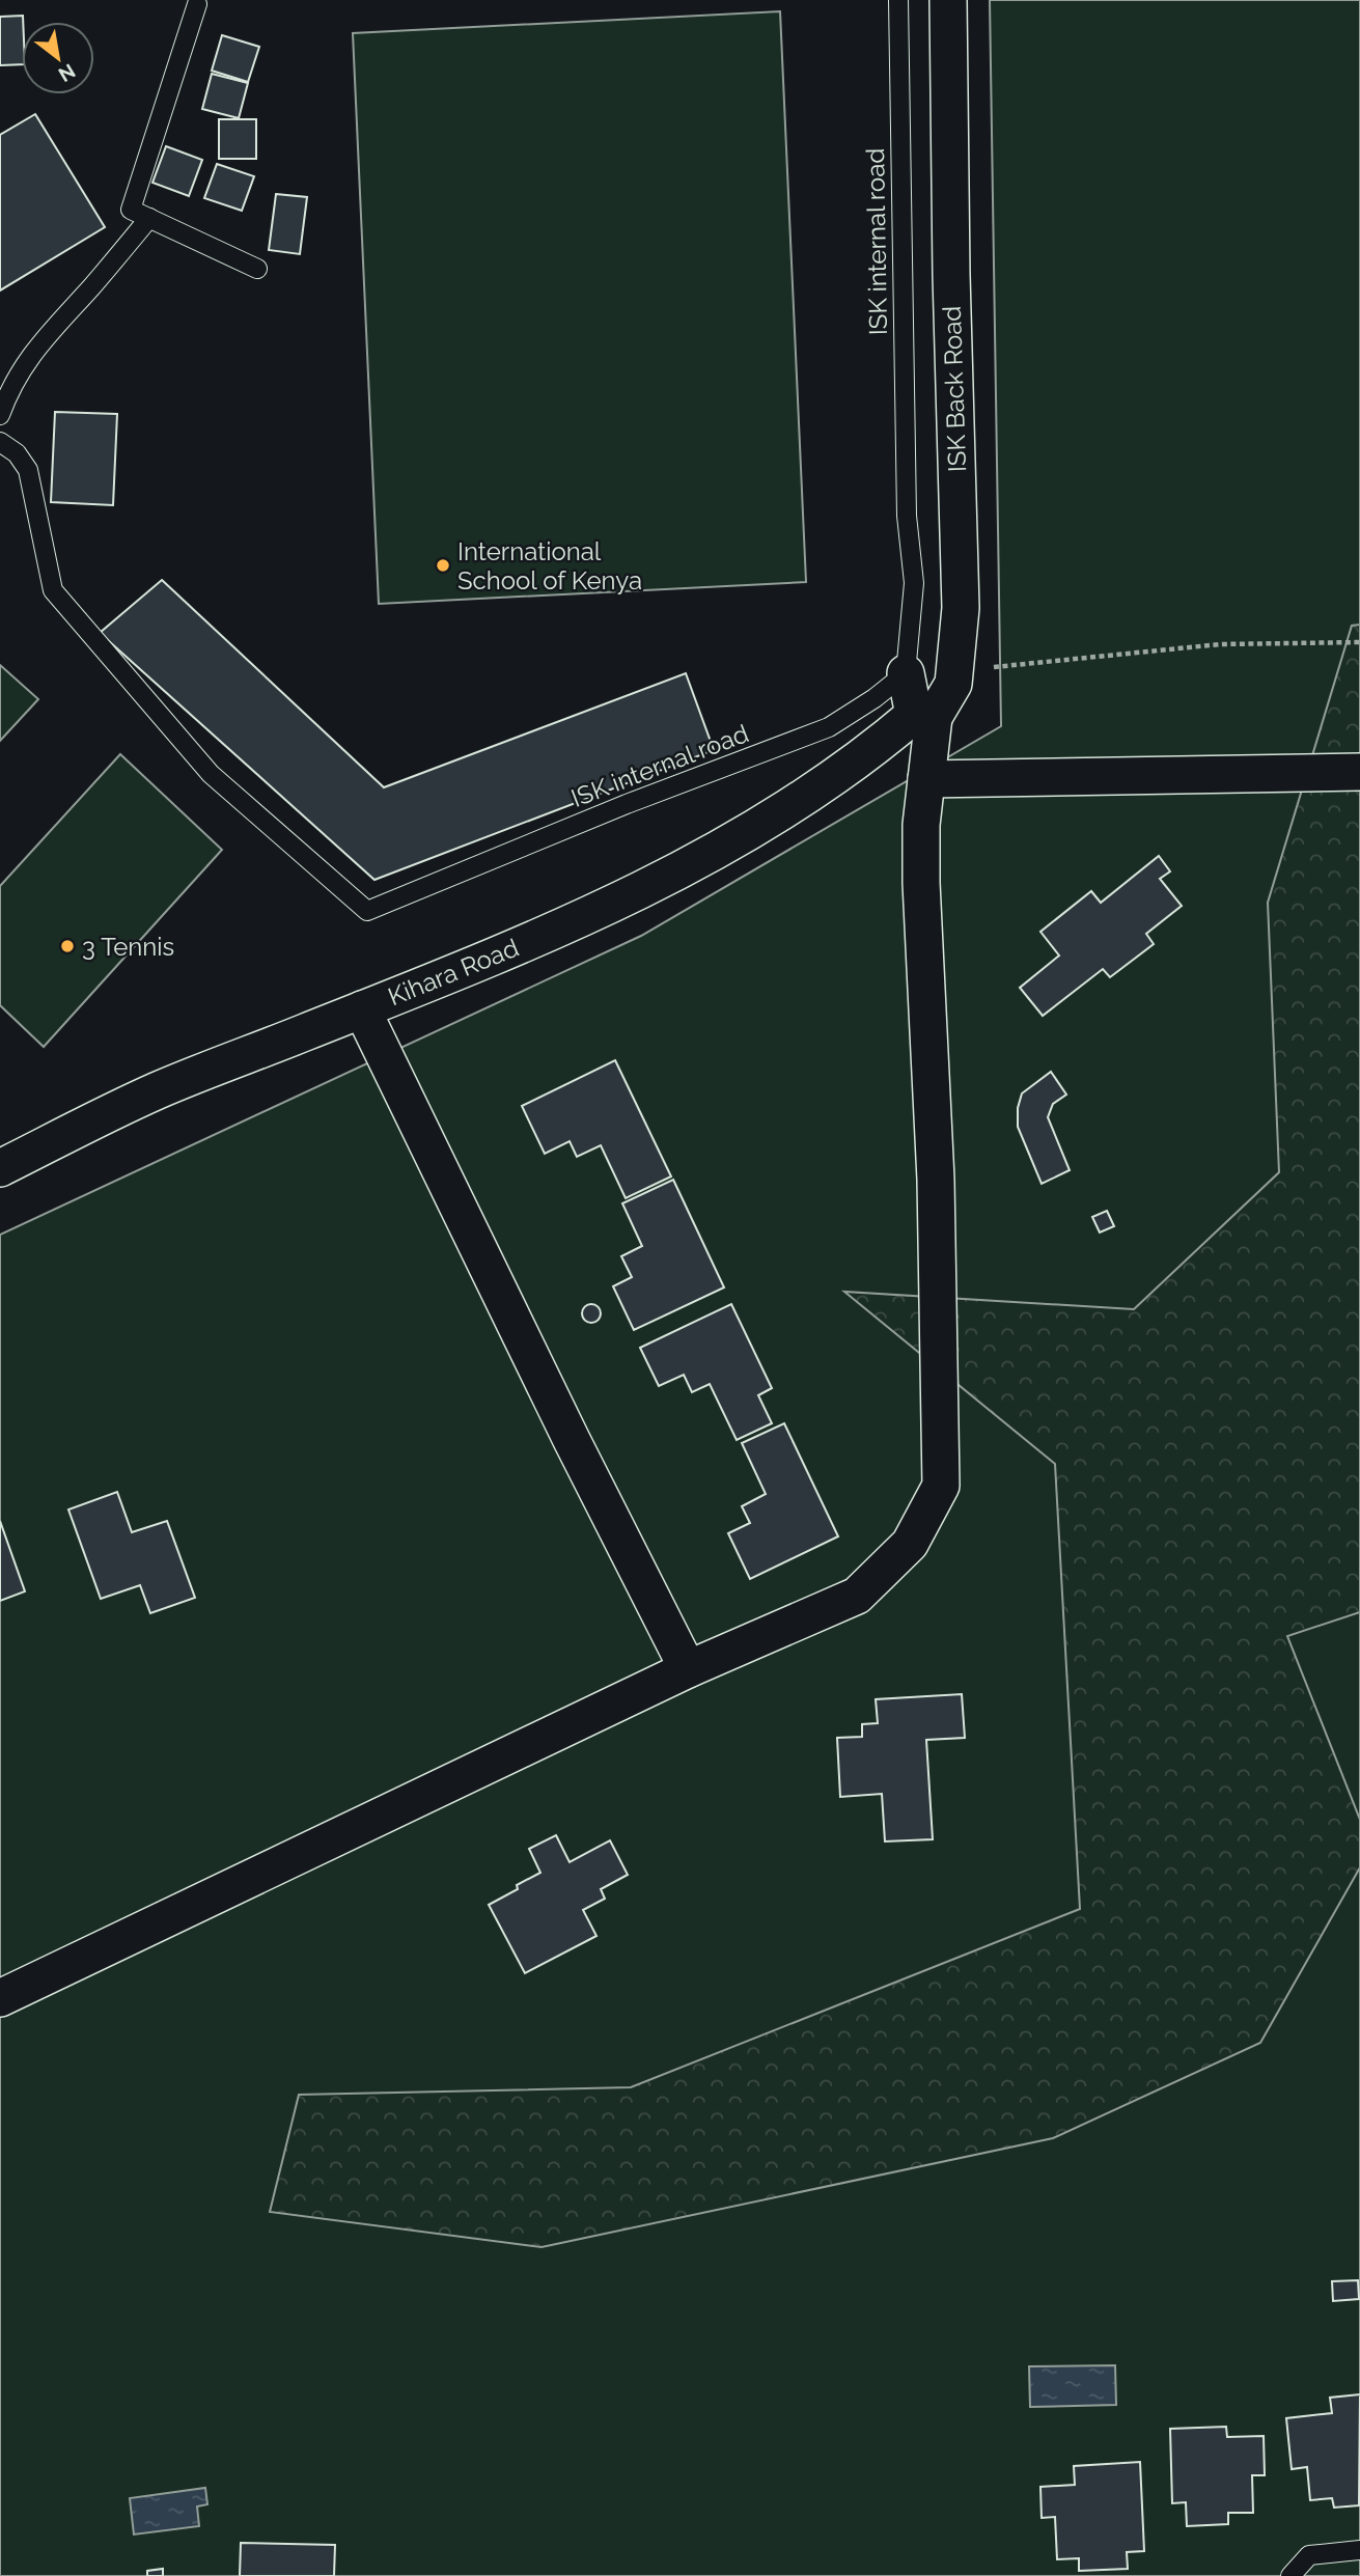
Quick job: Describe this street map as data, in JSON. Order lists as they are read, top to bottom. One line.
{"streets":{"street":["ISK Back Road","Kihara Road"],"lane":["ISK internal road"]},"crossings":[["ISK Back Road","Kihara Road"]],"places":["International School of Kenya","3 Tennis"],"north":"bottom right"}
